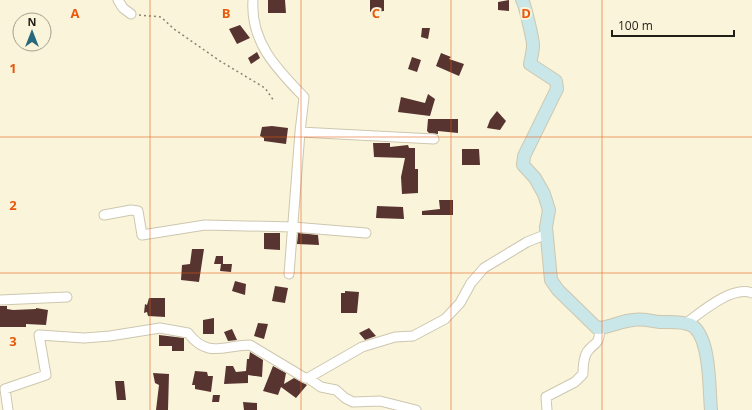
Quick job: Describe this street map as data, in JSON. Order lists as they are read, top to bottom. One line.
{"scale_bar":"100 m","north":"top","grid":{"columns":["A","B","C","D"],"rows":["1","2","3"]}}
